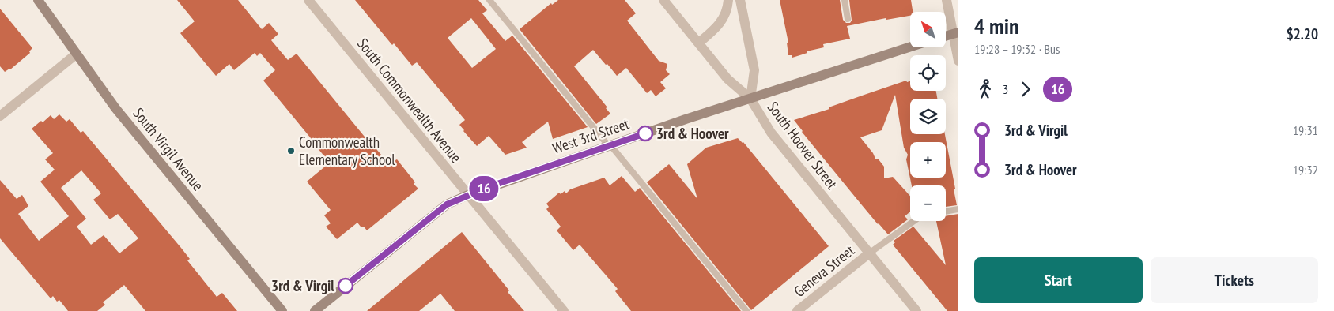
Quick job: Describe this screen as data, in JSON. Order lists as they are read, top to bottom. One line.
{"streets":{"main road":["West 3rd Street","South Virgil Avenue"],"street":["South Commonwealth Avenue","South Hoover Street","Geneva Street"]},"crossings":[["South Commonwealth Avenue","West 3rd Street"],["West 3rd Street","South Hoover Street"],["South Hoover Street","Geneva Street"]],"places":["3rd & Hoover","Commonwealth Elementary School","3rd & Virgil"],"lines":["bus line 16"],"north":"top left","page":{"on_map":"16","heading":["4 min","19:28 – 19:32 · Bus","$2.20"],"map_buttons":["+","−"],"legs":["3","16"],"list":[{"name":"3rd & Virgil","value":"19:31"},{"name":"3rd & Hoover","value":"19:32"}],"buttons":["Start","Tickets"]}}
